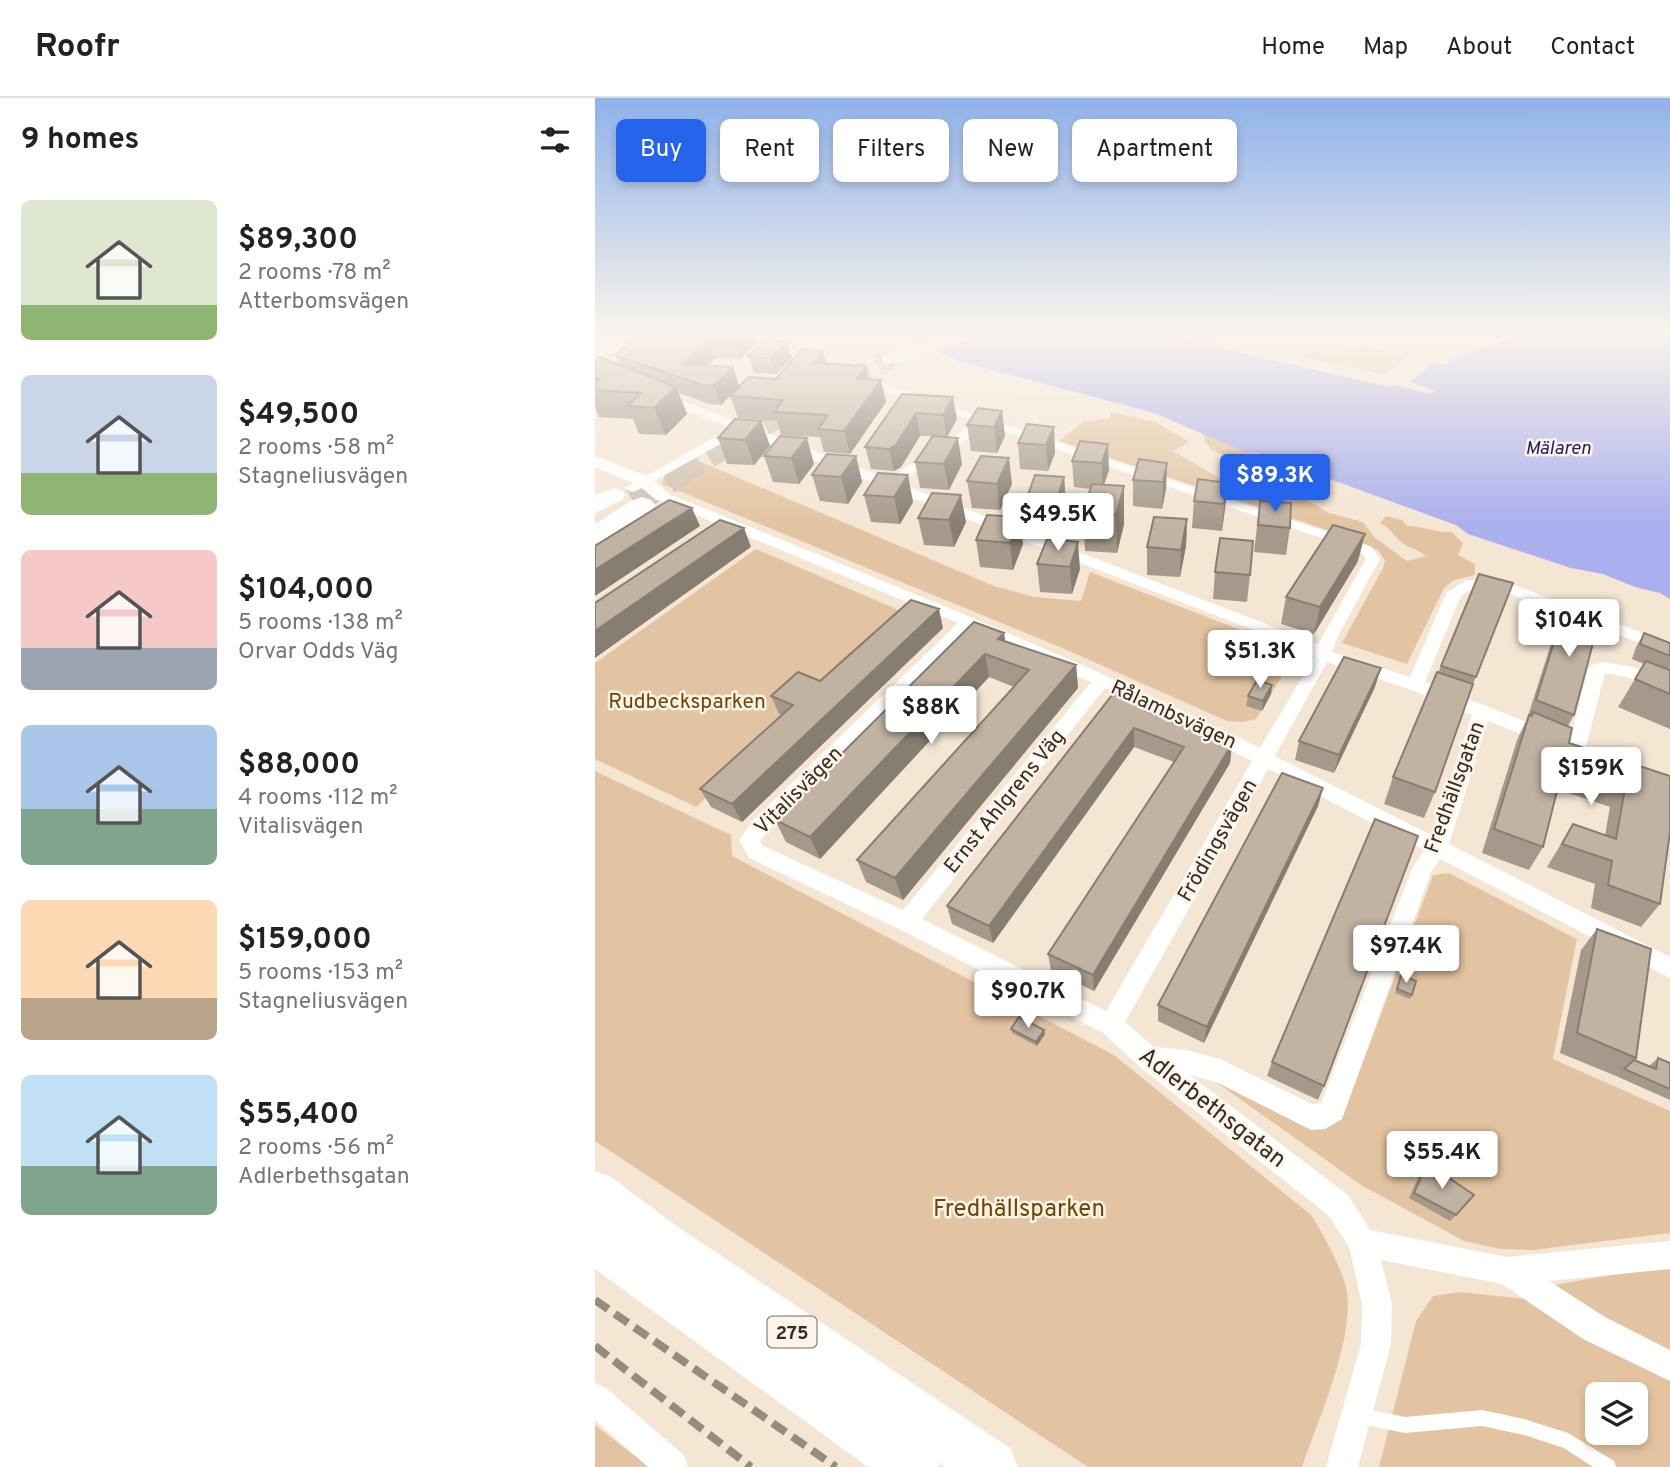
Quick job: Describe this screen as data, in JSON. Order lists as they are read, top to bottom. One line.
{"streets":{"main road":["275"],"street":["Rålambsvägen","Fredhällsgatan","Vitalisvägen","Ernst Ahlgrens Väg","Frödingsvägen","Adlerbethsgatan"]},"crossings":[["Rålambsvägen","Fredhällsgatan"],["Rålambsvägen","Vitalisvägen"],["Rålambsvägen","Ernst Ahlgrens Väg"],["Rålambsvägen","Frödingsvägen"],["Fredhällsgatan","Adlerbethsgatan"],["Vitalisvägen","Adlerbethsgatan"],["Ernst Ahlgrens Väg","Adlerbethsgatan"],["Frödingsvägen","Adlerbethsgatan"]],"water":["Mälaren"],"parks":["Rudbecksparken","Fredhällsparken"],"page":{"header":"Roofr","nav":["Home","Map","About","Contact"],"heading":"9 homes","chip":["Buy","Rent","Filters","New","Apartment"],"list":[{"name":"$89,300","note":"2 rooms · 78 m² · Atterbomsvägen"},{"name":"$49,500","note":"2 rooms · 58 m² · Stagneliusvägen"},{"name":"$104,000","note":"5 rooms · 138 m² · Orvar Odds Väg"},{"name":"$88,000","note":"4 rooms · 112 m² · Vitalisvägen"},{"name":"$159,000","note":"5 rooms · 153 m² · Stagneliusvägen"},{"name":"$55,400","note":"2 rooms · 56 m² · Adlerbethsgatan"}],"price":["$89.3K","$49.5K","$104K","$51.3K","$88K","$159K","$97.4K","$90.7K","$55.4K"]}}
